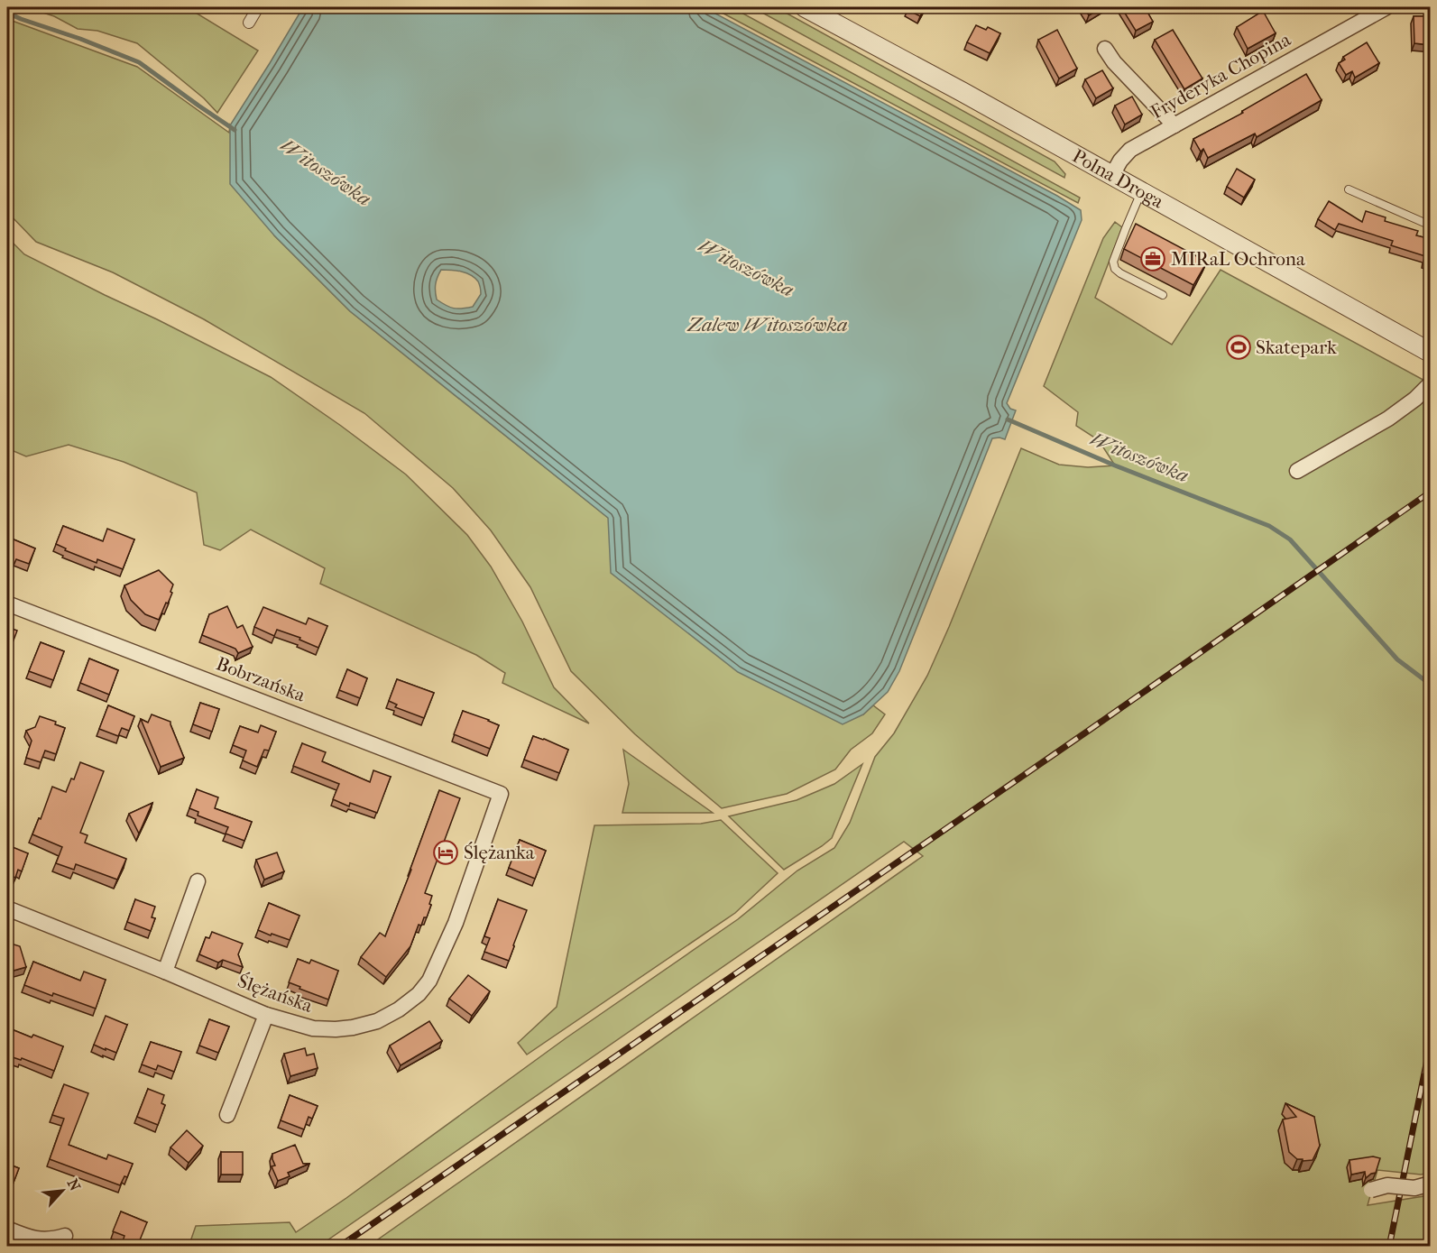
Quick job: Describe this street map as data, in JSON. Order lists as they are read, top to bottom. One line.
{"streets":{"street":["Fryderyka Chopina","Polna Droga","Bobrzańska","Ślężańska"]},"crossings":[["Fryderyka Chopina","Polna Droga"],["Bobrzańska","Ślężańska"]],"water":["Witoszówka","Zalew Witoszówka"],"places":{"office":["MIRaL Ochrona"],"sports":["Skatepark"],"hotel":["Ślężanka"]},"north":"top right"}
